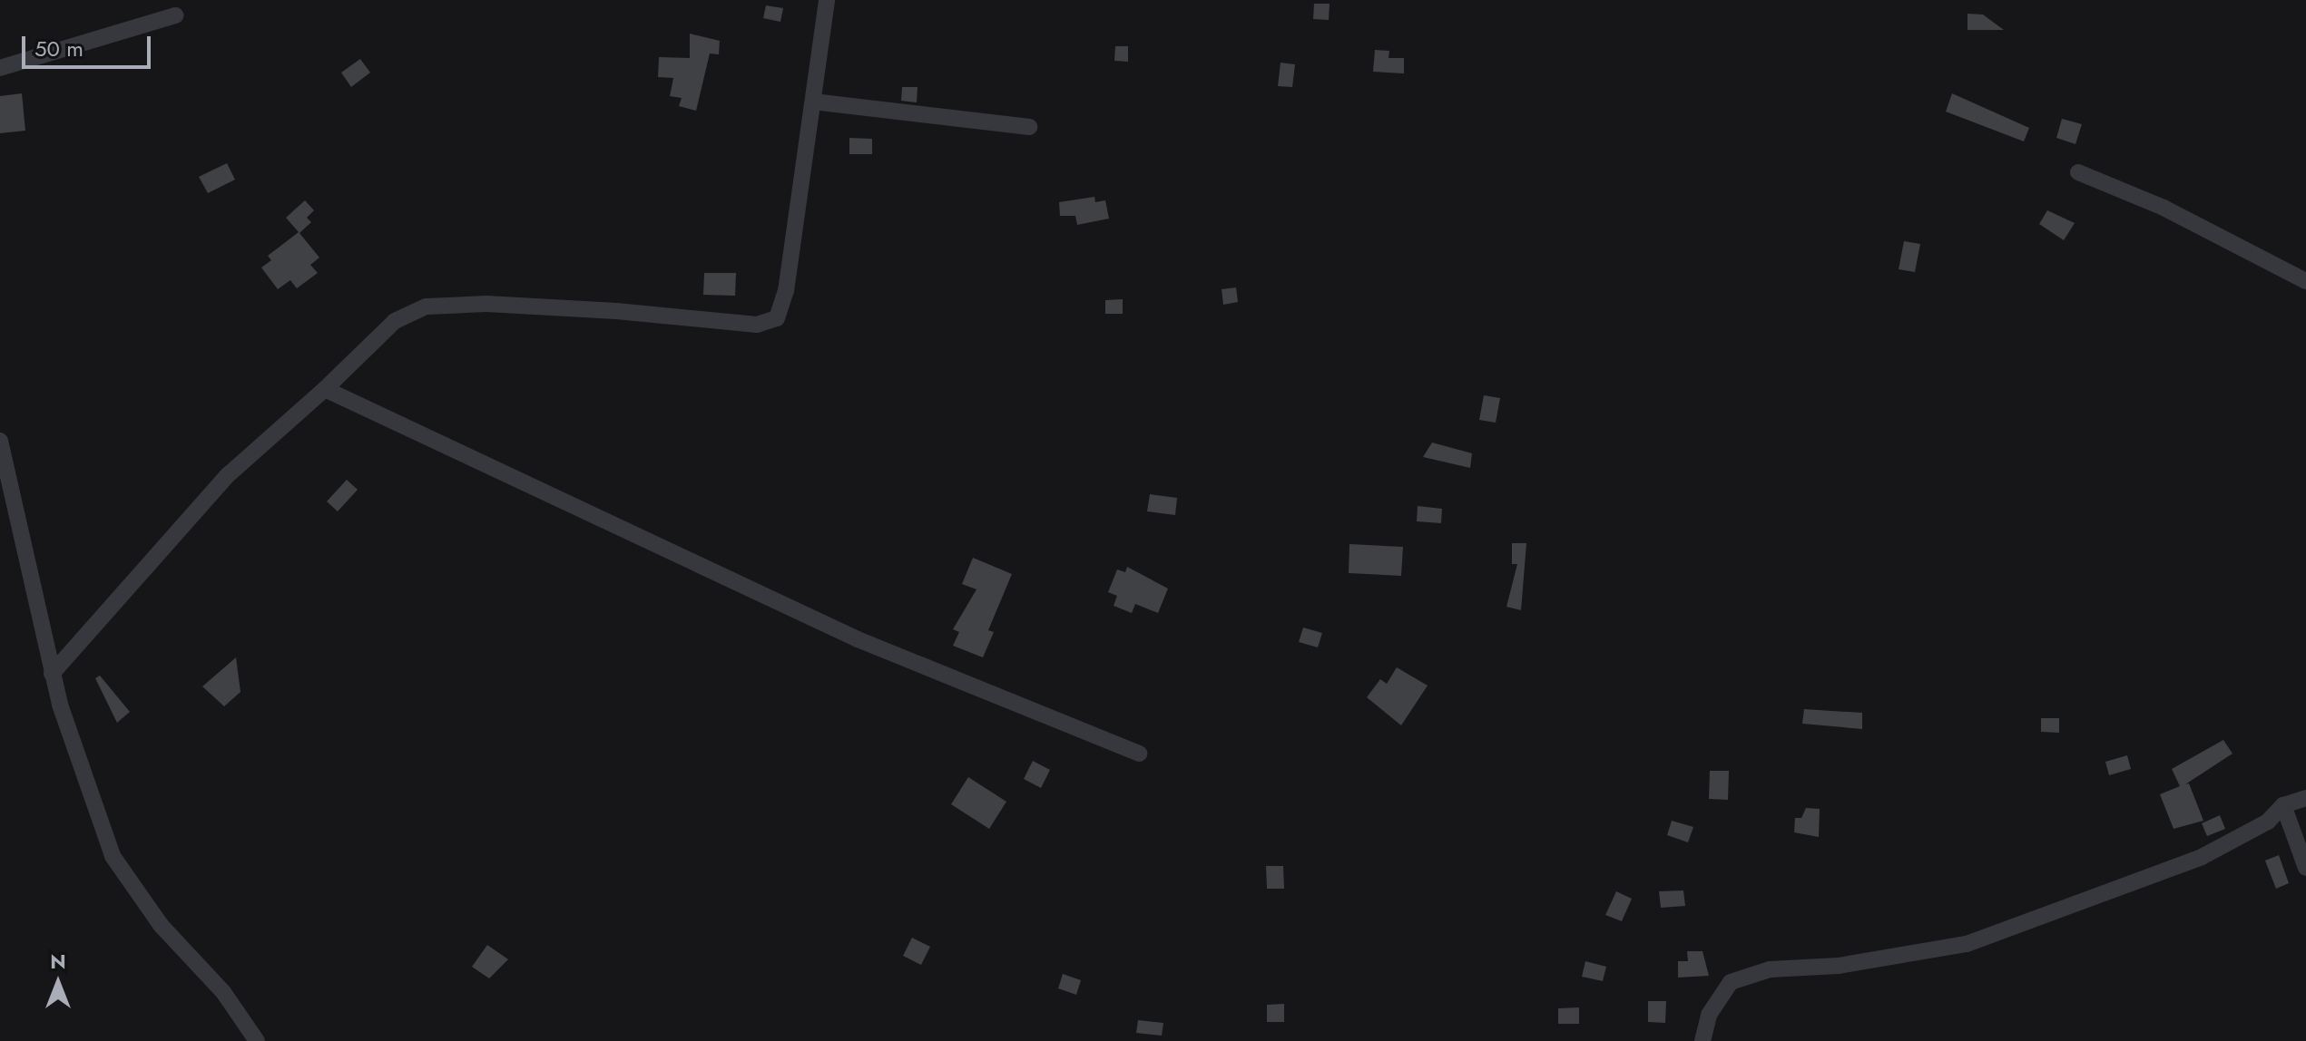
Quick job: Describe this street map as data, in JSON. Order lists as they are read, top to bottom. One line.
{"scale_bar":"50 m","north":"top"}
